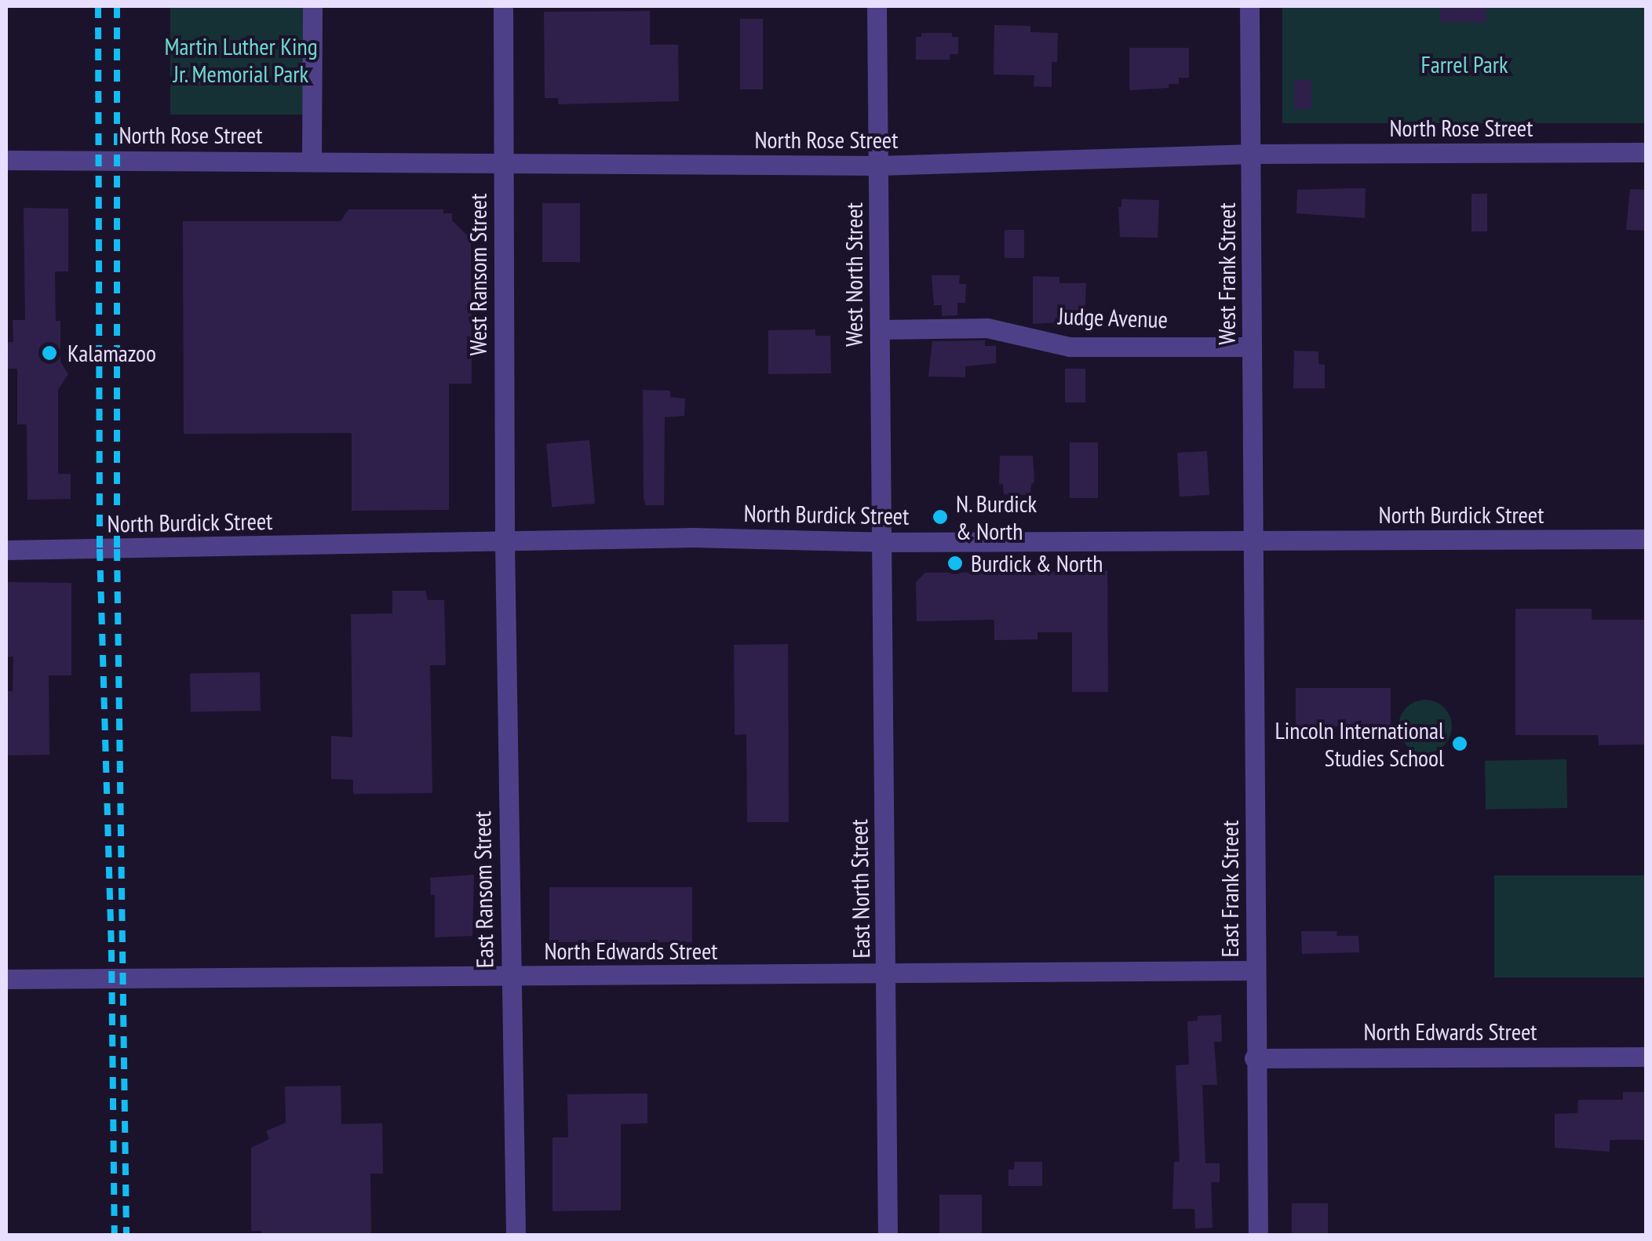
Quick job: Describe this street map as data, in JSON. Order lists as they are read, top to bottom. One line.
{"streets":{"street":["North Rose Street","West Frank Street","West Ransom Street","West North Street","Judge Avenue","North Burdick Street","East North Street","East Frank Street","East Ransom Street","North Edwards Street"]},"crossings":[["North Rose Street","West Frank Street"],["North Rose Street","West Ransom Street"],["North Rose Street","West North Street"],["West Frank Street","Judge Avenue"],["West Frank Street","North Burdick Street"],["West Frank Street","East Frank Street"],["West Ransom Street","North Burdick Street"],["West Ransom Street","East Ransom Street"],["West North Street","Judge Avenue"],["West North Street","North Burdick Street"],["West North Street","East North Street"],["North Burdick Street","East North Street"],["North Burdick Street","East Frank Street"],["North Burdick Street","East Ransom Street"],["East North Street","North Edwards Street"],["East Frank Street","North Edwards Street"],["East Ransom Street","North Edwards Street"]],"parks":["Martin Luther King Jr. Memorial Park","Farrel Park"],"places":["Kalamazoo","N. Burdick & North","Burdick & North","Lincoln International Studies School"]}
